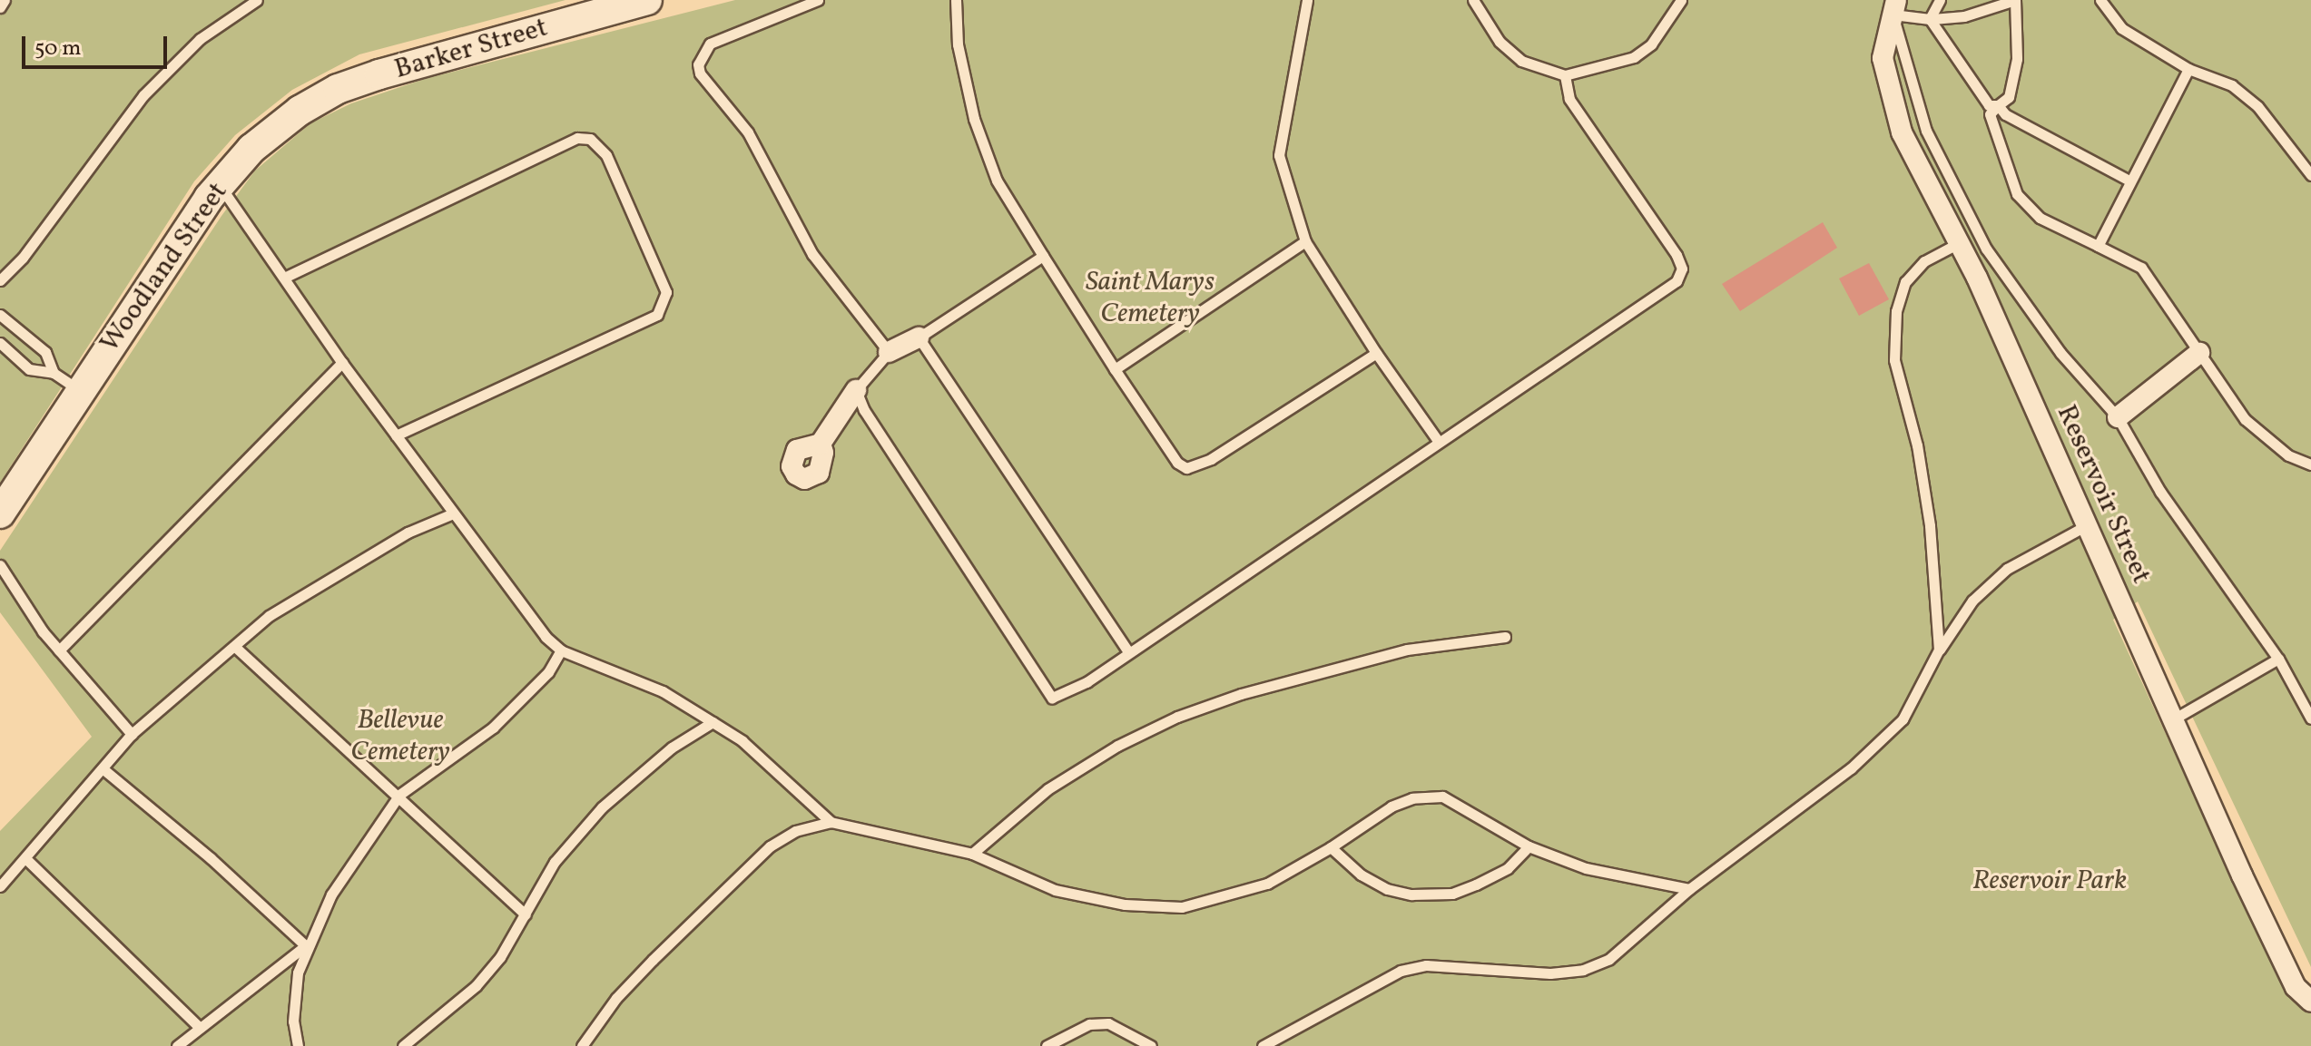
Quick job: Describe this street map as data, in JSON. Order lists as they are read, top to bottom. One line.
{"streets":{"main road":["Barker Street","Woodland Street"],"street":["Reservoir Street"]},"crossings":[["Barker Street","Woodland Street"]],"parks":["Saint Marys Cemetery","Bellevue Cemetery","Reservoir Park"],"scale_bar":"50 m"}
